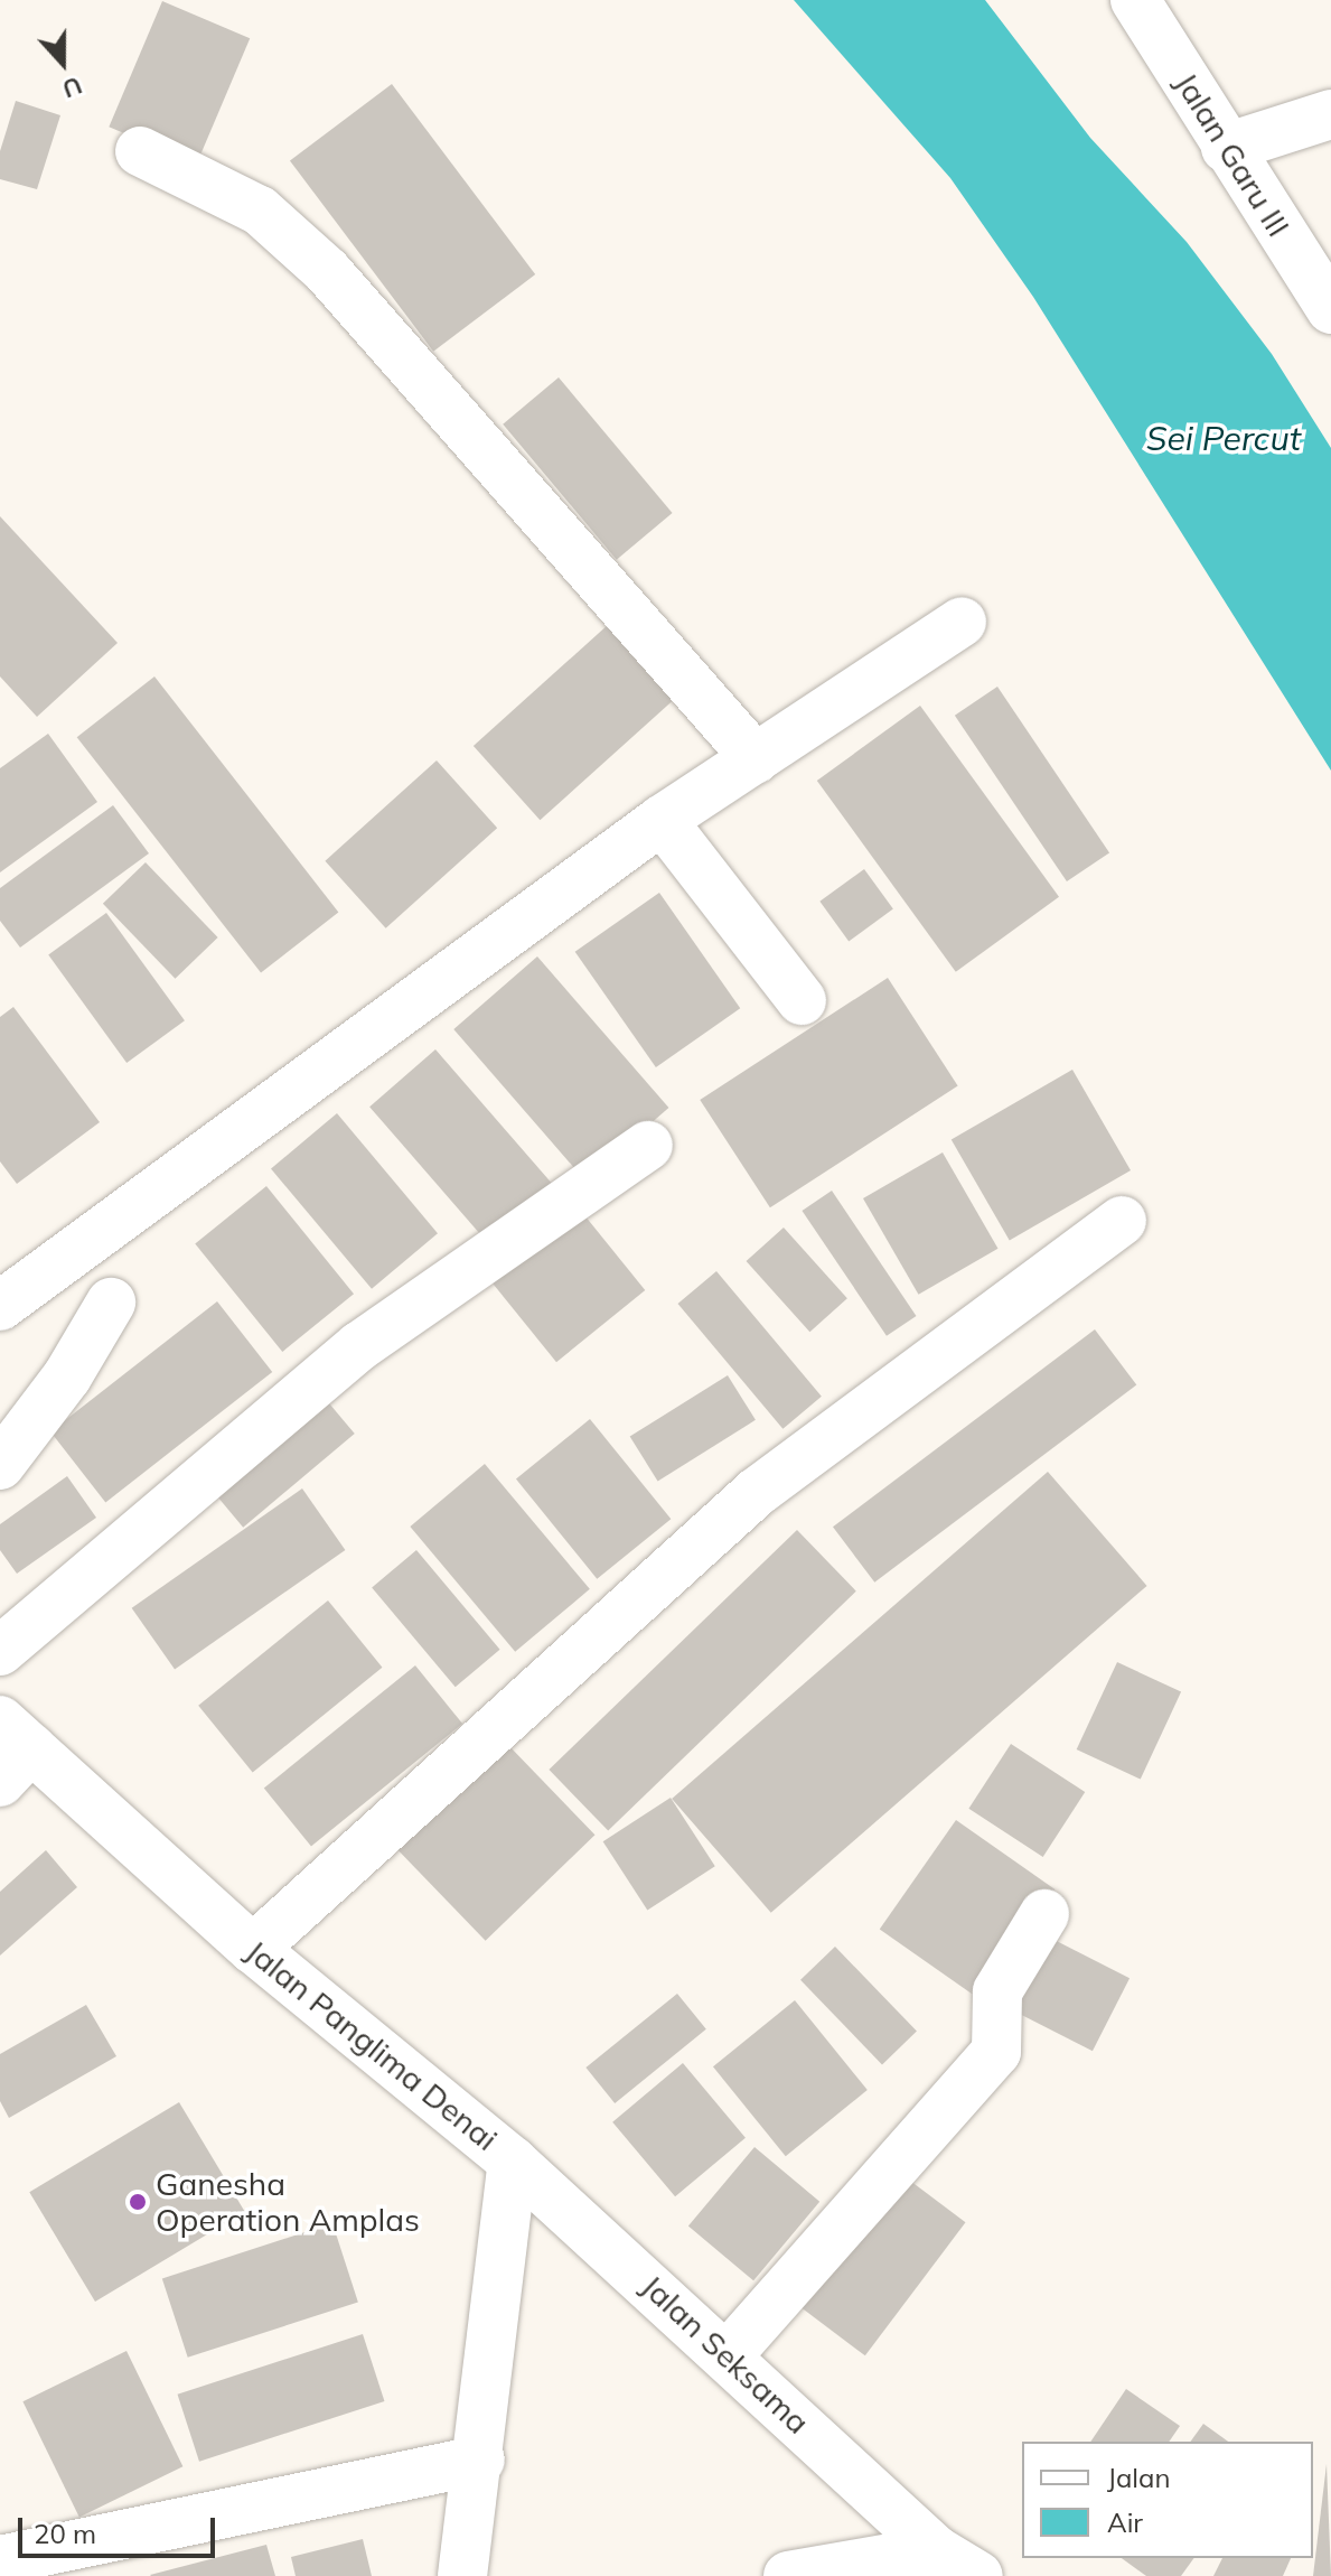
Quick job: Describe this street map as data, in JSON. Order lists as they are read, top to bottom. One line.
{"streets":{"street":["Jalan Garu III","Jalan Panglima Denai","Jalan Seksama"]},"crossings":[["Jalan Panglima Denai","Jalan Seksama"]],"water":["Sei Percut"],"places":["Ganesha Operation Amplas"],"legend":["Jalan","Air"],"scale_bar":"20 m","north":"bottom"}
